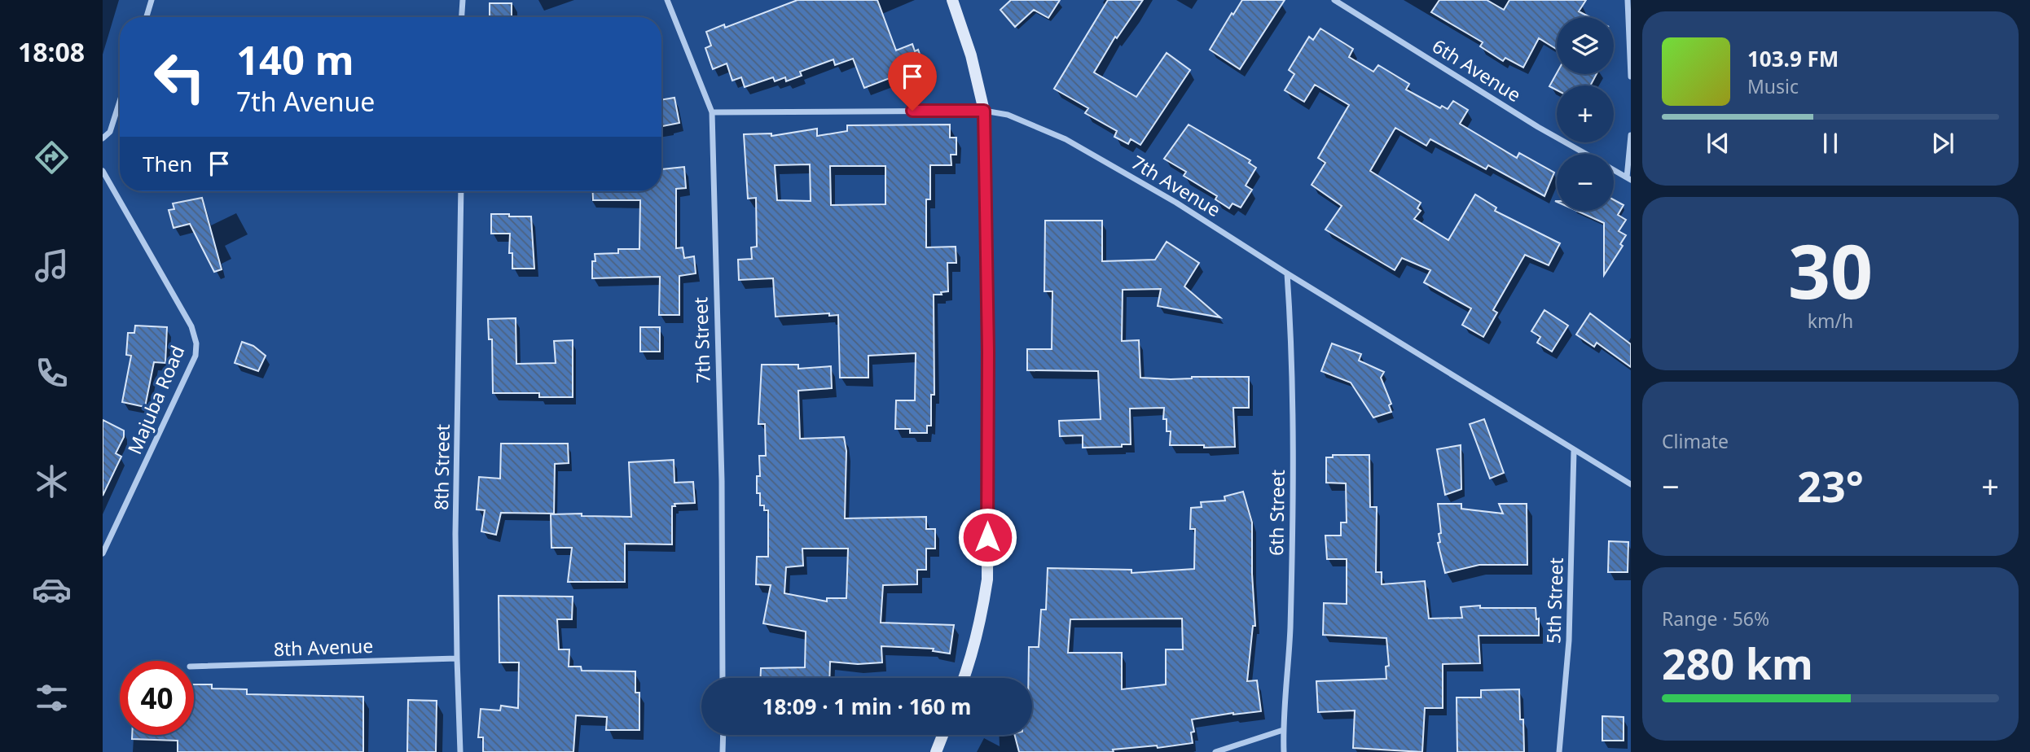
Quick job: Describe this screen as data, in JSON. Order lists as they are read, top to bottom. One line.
{"streets":{"street":["6th Avenue","7th Avenue","7th Street","Majuba Road","8th Street","6th Street","5th Street","8th Avenue"]},"crossings":[["7th Avenue","7th Street"],["7th Avenue","6th Street"],["7th Avenue","5th Street"],["8th Street","8th Avenue"]],"page":{"tabs":"18:08","map_buttons":["+","−"],"turn":["140 m","7th Avenue"],"song":["103.9 FM","Music"],"then":"Then","tile":[["30","km/h"],"Climate",["Range · 56%","280 km"]],"heat":["−","23°","+"],"limit":"40","trip":"18:09 · 1 min · 160 m"}}
